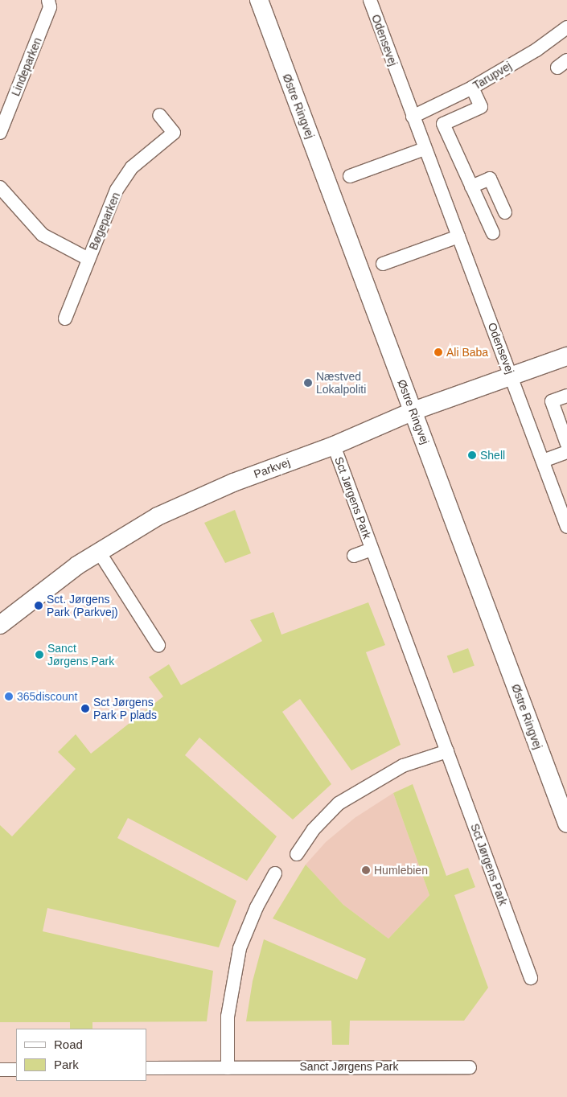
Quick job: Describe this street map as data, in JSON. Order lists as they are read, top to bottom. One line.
{"streets":{"street":["Odensevej","Lindeparken","Tarupvej","Østre Ringvej","Bøgeparken","Parkvej","Sct Jørgens Park","Sanct Jørgens Park"]},"crossings":[["Odensevej","Tarupvej"],["Odensevej","Parkvej"],["Østre Ringvej","Parkvej"],["Parkvej","Sct Jørgens Park"]],"places":["Ali Baba","Næstved Lokalpoliti","Shell","Sct. Jørgens Park (Parkvej)","Sanct Jørgens Park","365discount","Sct Jørgens Park P plads","Humlebien"],"legend":["Road","Park"]}
